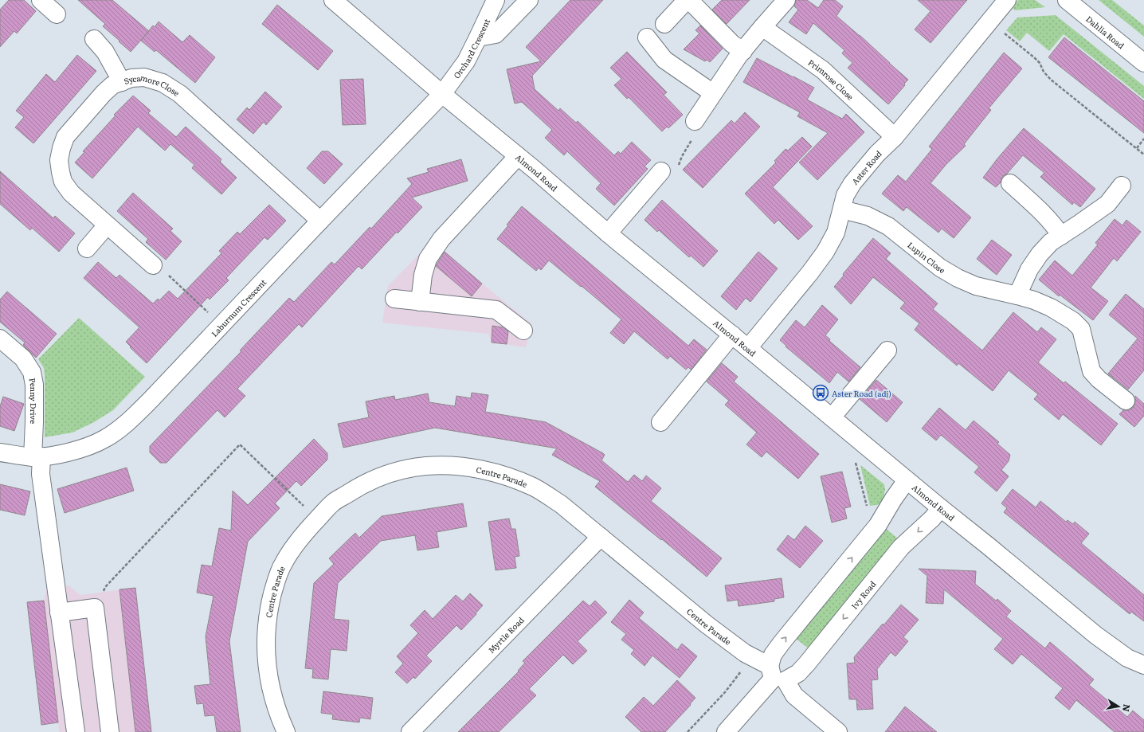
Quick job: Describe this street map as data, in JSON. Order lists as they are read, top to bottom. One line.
{"streets":{"street":["Dahlia Road","Orchard Crescent","Primrose Close","Sycamore Close","Aster Road","Almond Road","Lupin Close","Laburnum Crescent","Penny Drive","Centre Parade","Ivy Road","Myrtle Road"]},"crossings":[["Orchard Crescent","Almond Road"],["Orchard Crescent","Laburnum Crescent"],["Primrose Close","Aster Road"],["Sycamore Close","Laburnum Crescent"],["Aster Road","Almond Road"],["Aster Road","Lupin Close"],["Almond Road","Laburnum Crescent"],["Almond Road","Ivy Road"],["Laburnum Crescent","Penny Drive"],["Centre Parade","Ivy Road"],["Centre Parade","Myrtle Road"]],"places":{"bus stop":["Aster Road (adj)"]},"north":"right"}
